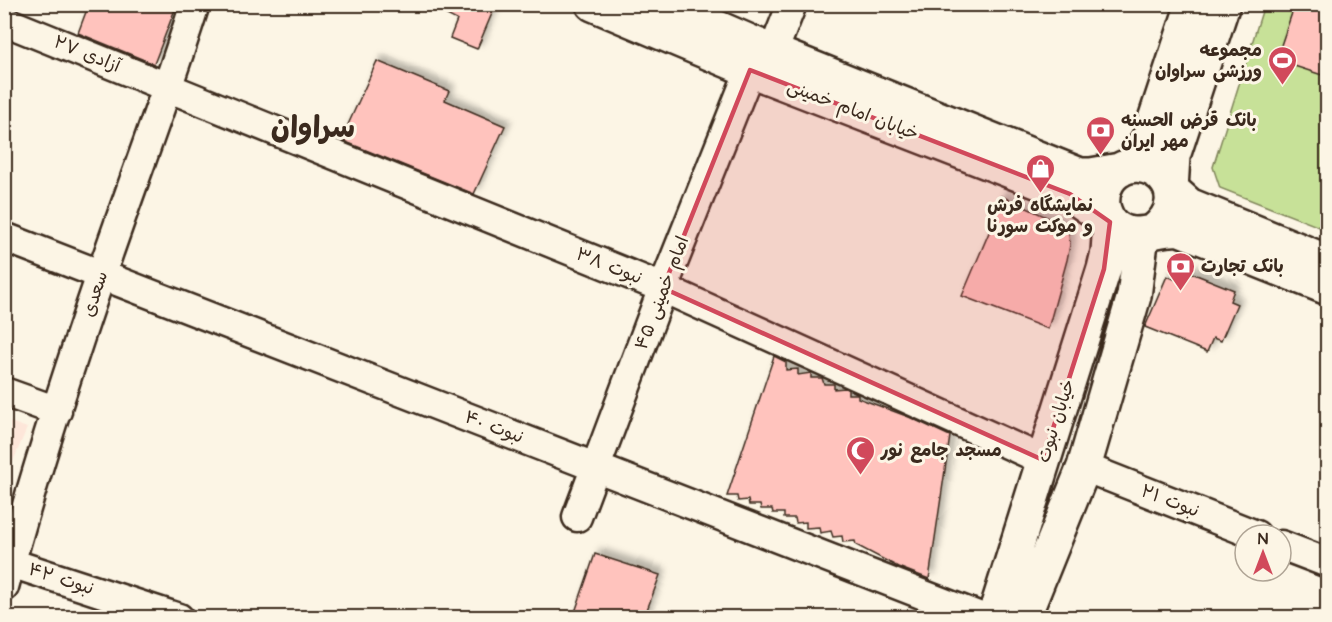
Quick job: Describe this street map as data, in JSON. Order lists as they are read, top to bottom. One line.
{"streets":{"main road":["خیابان امام خمینی","خیابان نبوت"],"street":["آزادی ۲۷","نبوت ۳۸","امام خمینی ۴۵","سعدی","نبوت ۴۰","نبوت ۲۱","نبوت ۴۲"]},"crossings":[["آزادی ۲۷","نبوت ۳۸"],["آزادی ۲۷","سعدی"],["خیابان امام خمینی","امام خمینی ۴۵"],["خیابان امام خمینی","خیابان نبوت"],["نبوت ۳۸","امام خمینی ۴۵"],["نبوت ۳۸","سعدی"],["نبوت ۳۸","خیابان نبوت"],["امام خمینی ۴۵","نبوت ۴۰"],["سعدی","نبوت ۴۰"],["سعدی","نبوت ۴۲"]],"districts":["سراوان"],"places":{"sports":["مجموعه ورزشی سراوان"],"bank":["بانک قرض الحسنه مهر ایران","بانک تجارت"],"shop":["نمایشگاه فرش و موکت سورنا"],"mosque":["مسجد جامع نور"]},"north":"top"}
